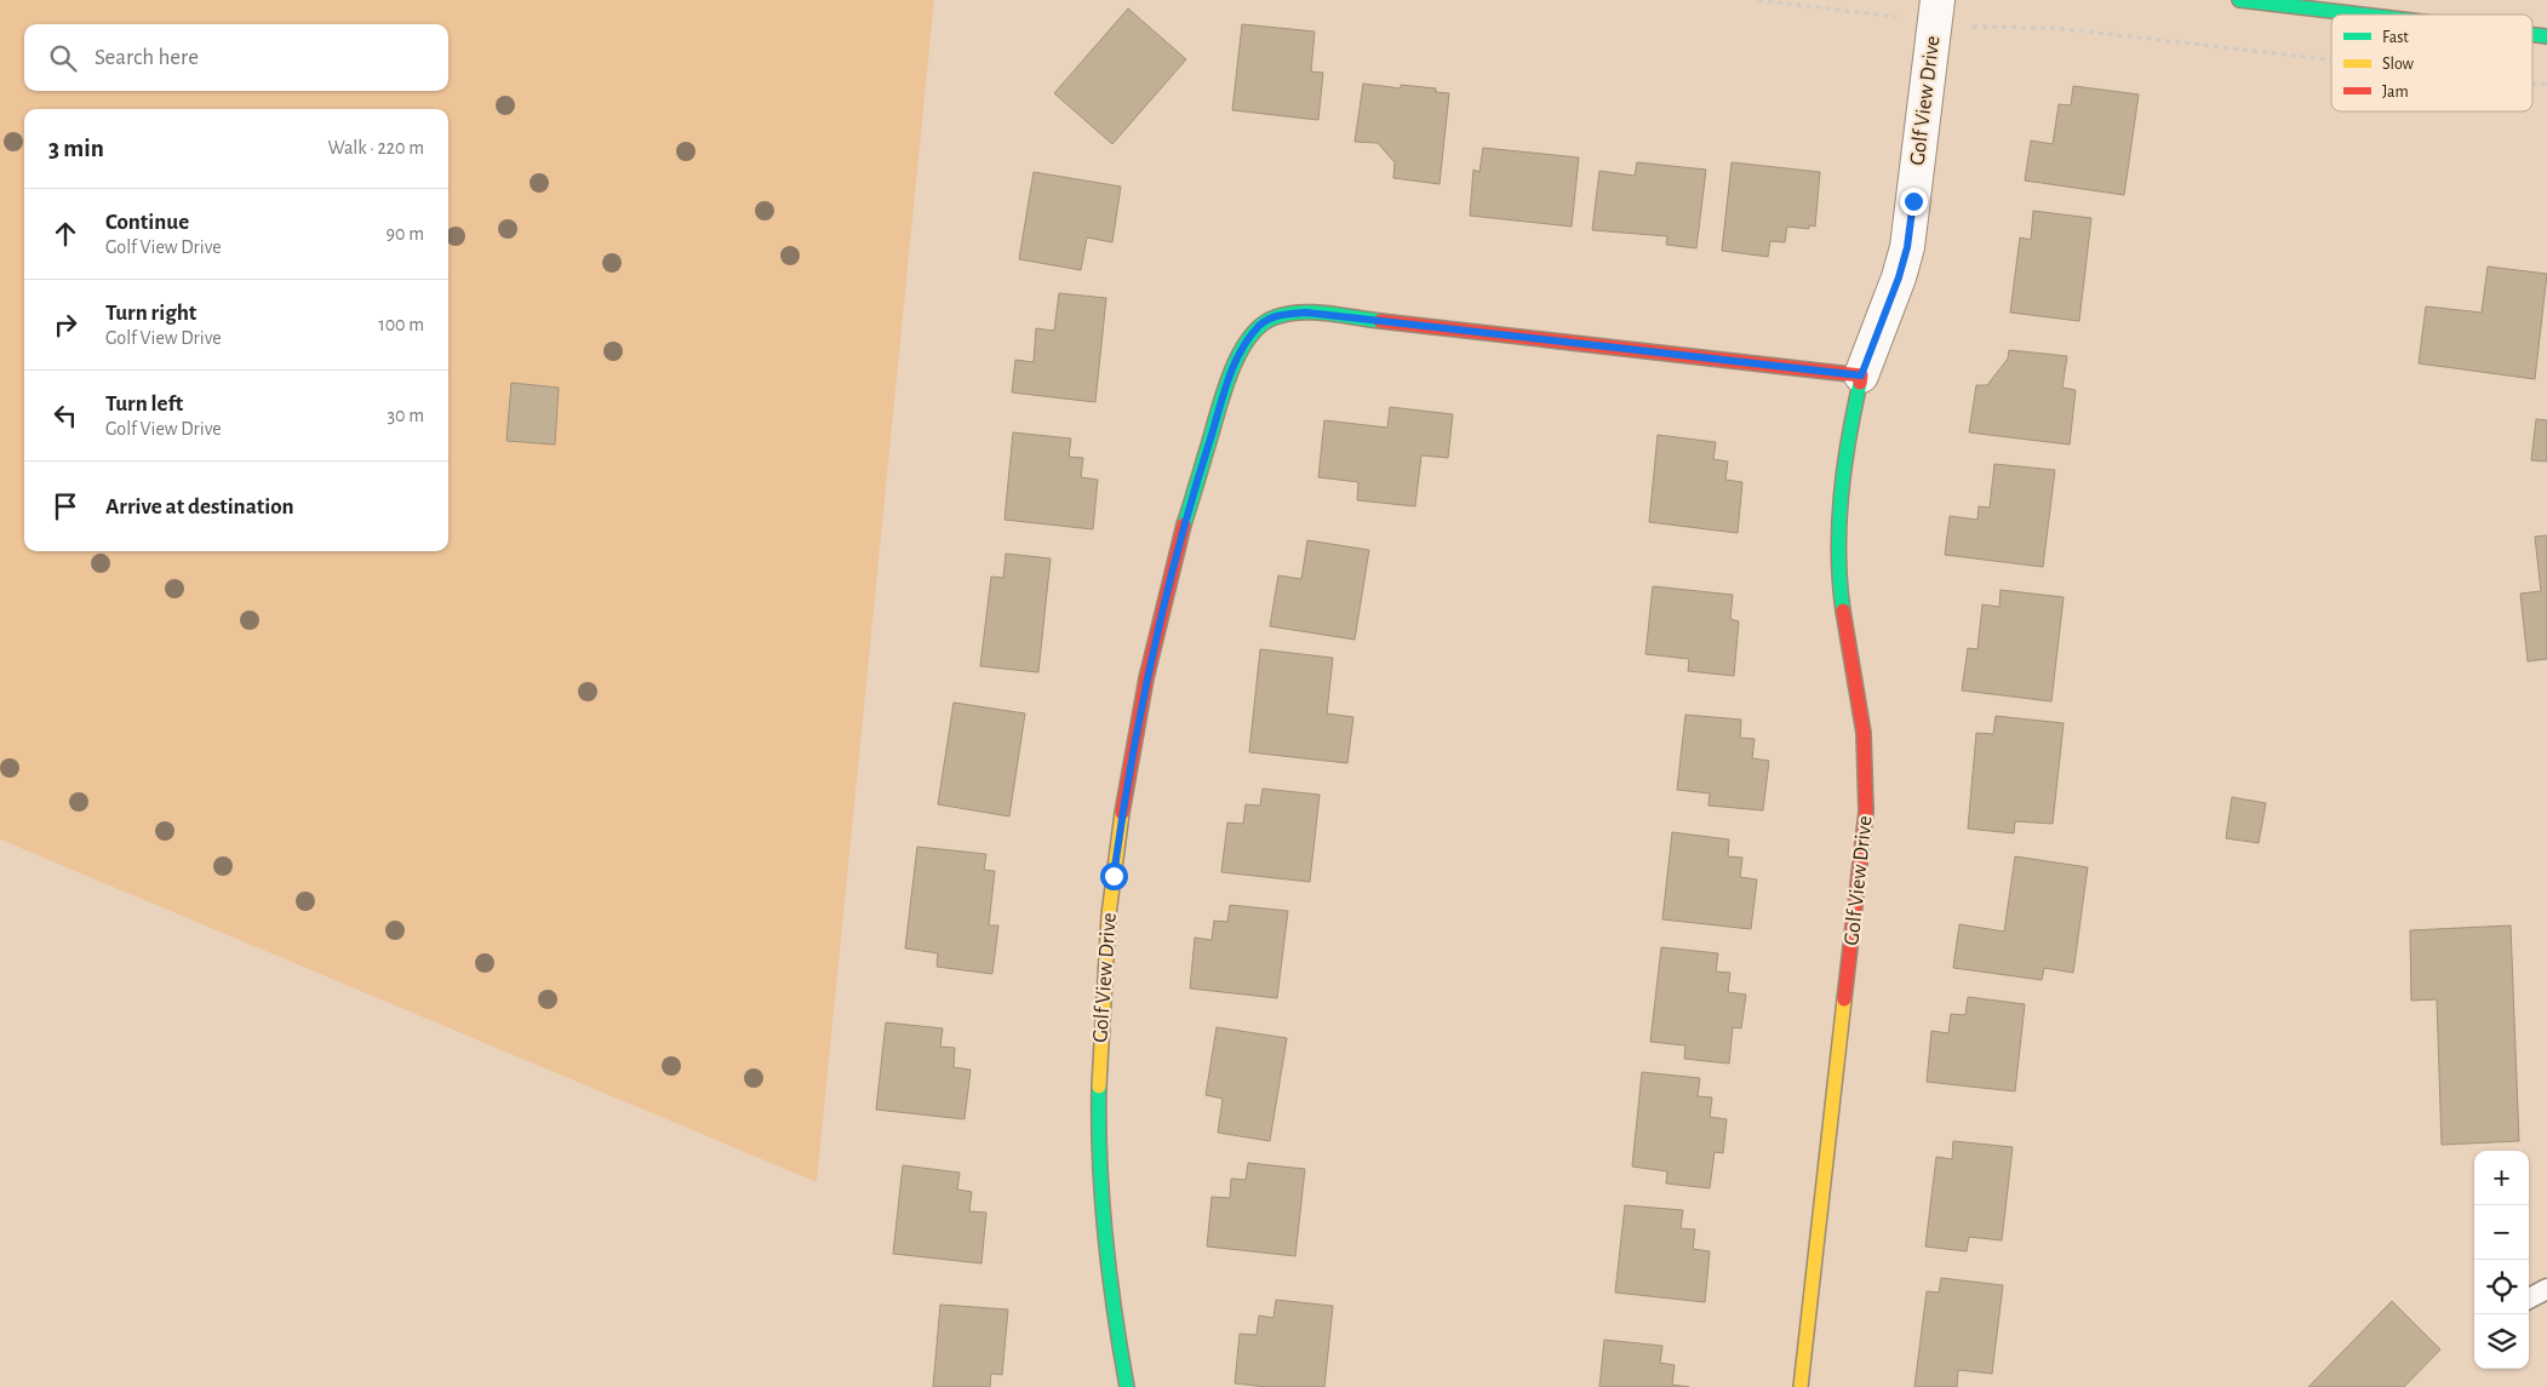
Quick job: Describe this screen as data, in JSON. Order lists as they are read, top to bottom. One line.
{"streets":{"street":["Golf View Drive"]},"legend":["Fast","Slow","Jam"],"page":{"search":"Search here","heading":["3 min","Walk · 220 m"],"list":[["Continue","Golf View Drive","90 m"],["Turn right","Golf View Drive","100 m"],["Turn left","Golf View Drive","30 m"],"Arrive at destination"],"map_buttons":["+","−"]}}
